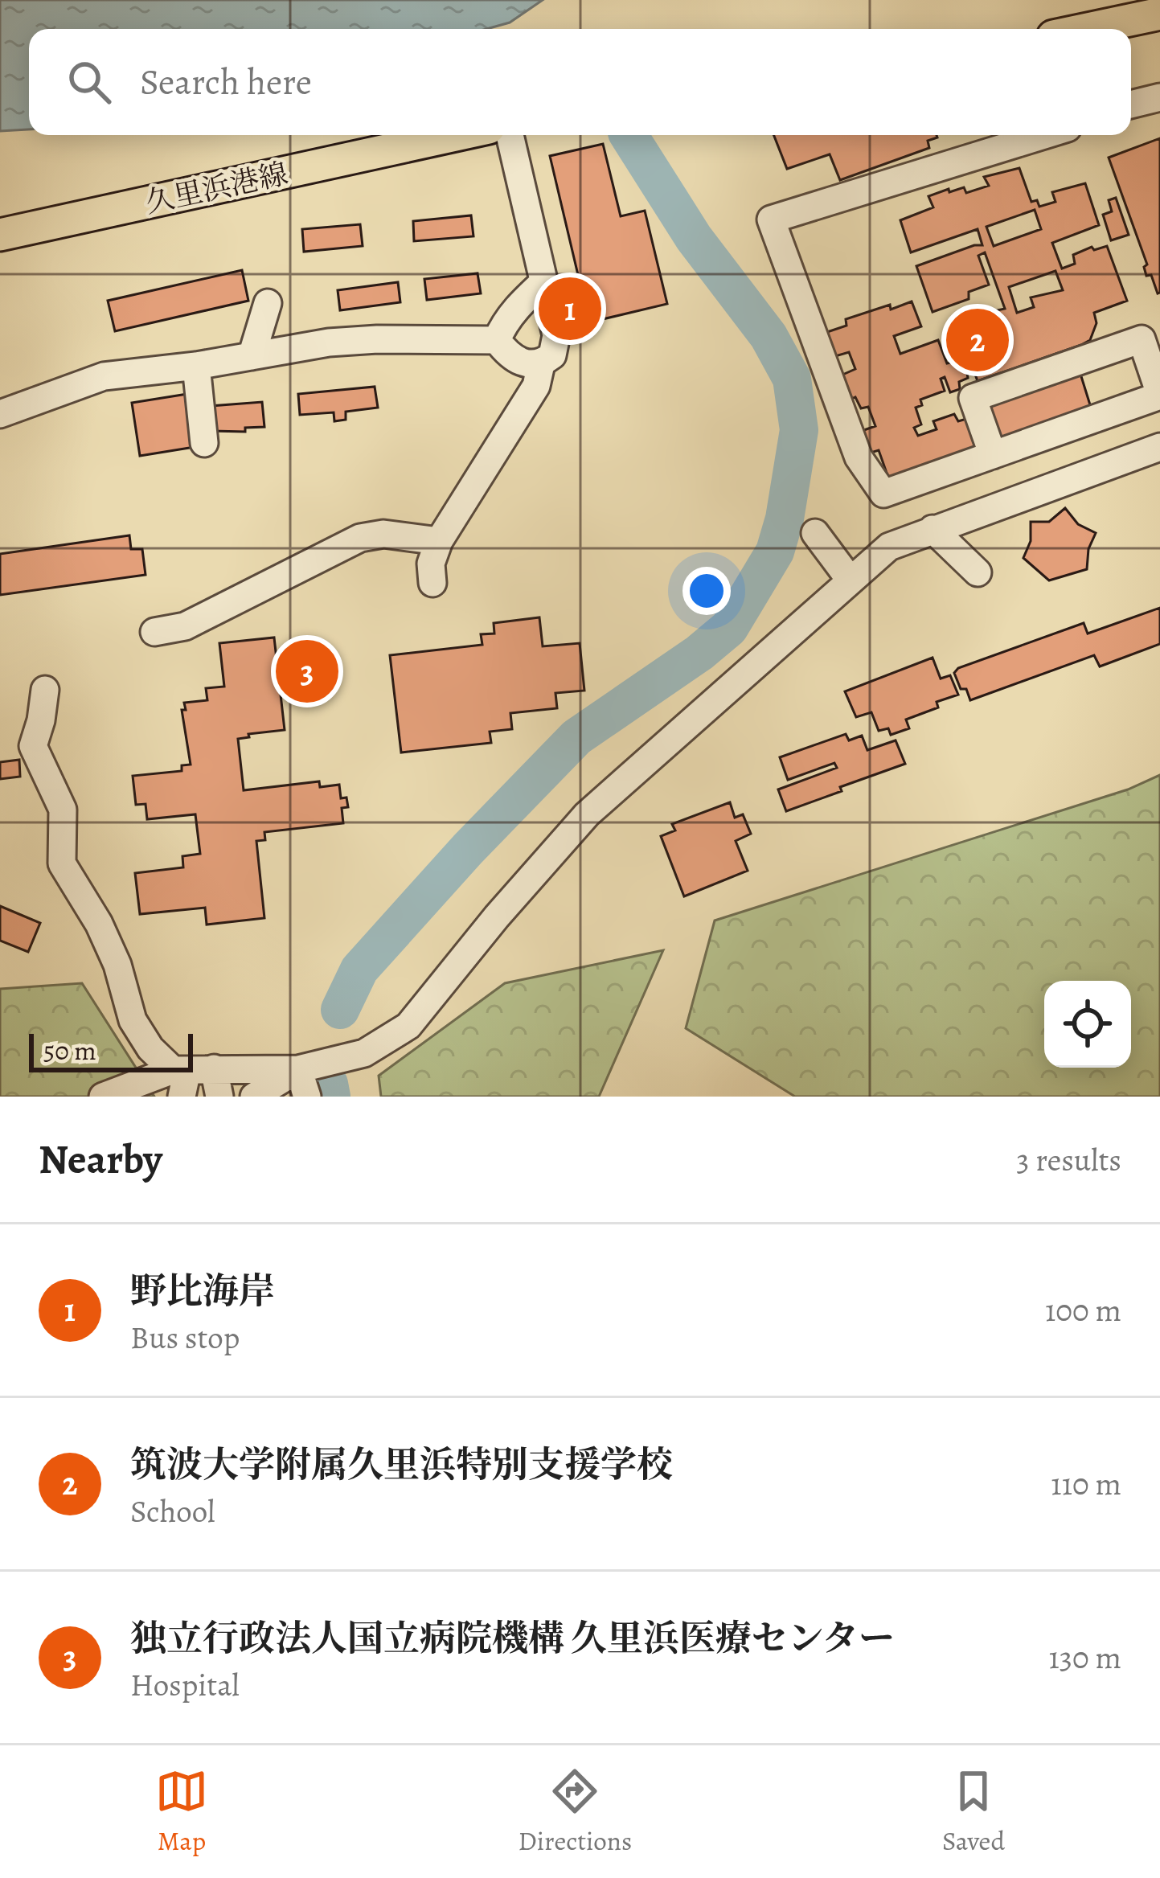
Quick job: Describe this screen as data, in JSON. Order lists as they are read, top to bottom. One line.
{"streets":{"main road":["久里浜港線"]},"scale_bar":"50 m","page":{"search":"Search here","pins":["1","2","3"],"scale":"50 m","heading":["Nearby","3 results"],"list":[{"mark":"1","name":"野比海岸","note":"Bus stop","value":"100 m"},{"mark":"2","name":"筑波大学附属久里浜特別支援学校","note":"School","value":"110 m"},{"mark":"3","name":"独立行政法人国立病院機構 久里浜医療センター","note":"Hospital","value":"130 m"}],"nav":["Map","Directions","Saved"]}}
